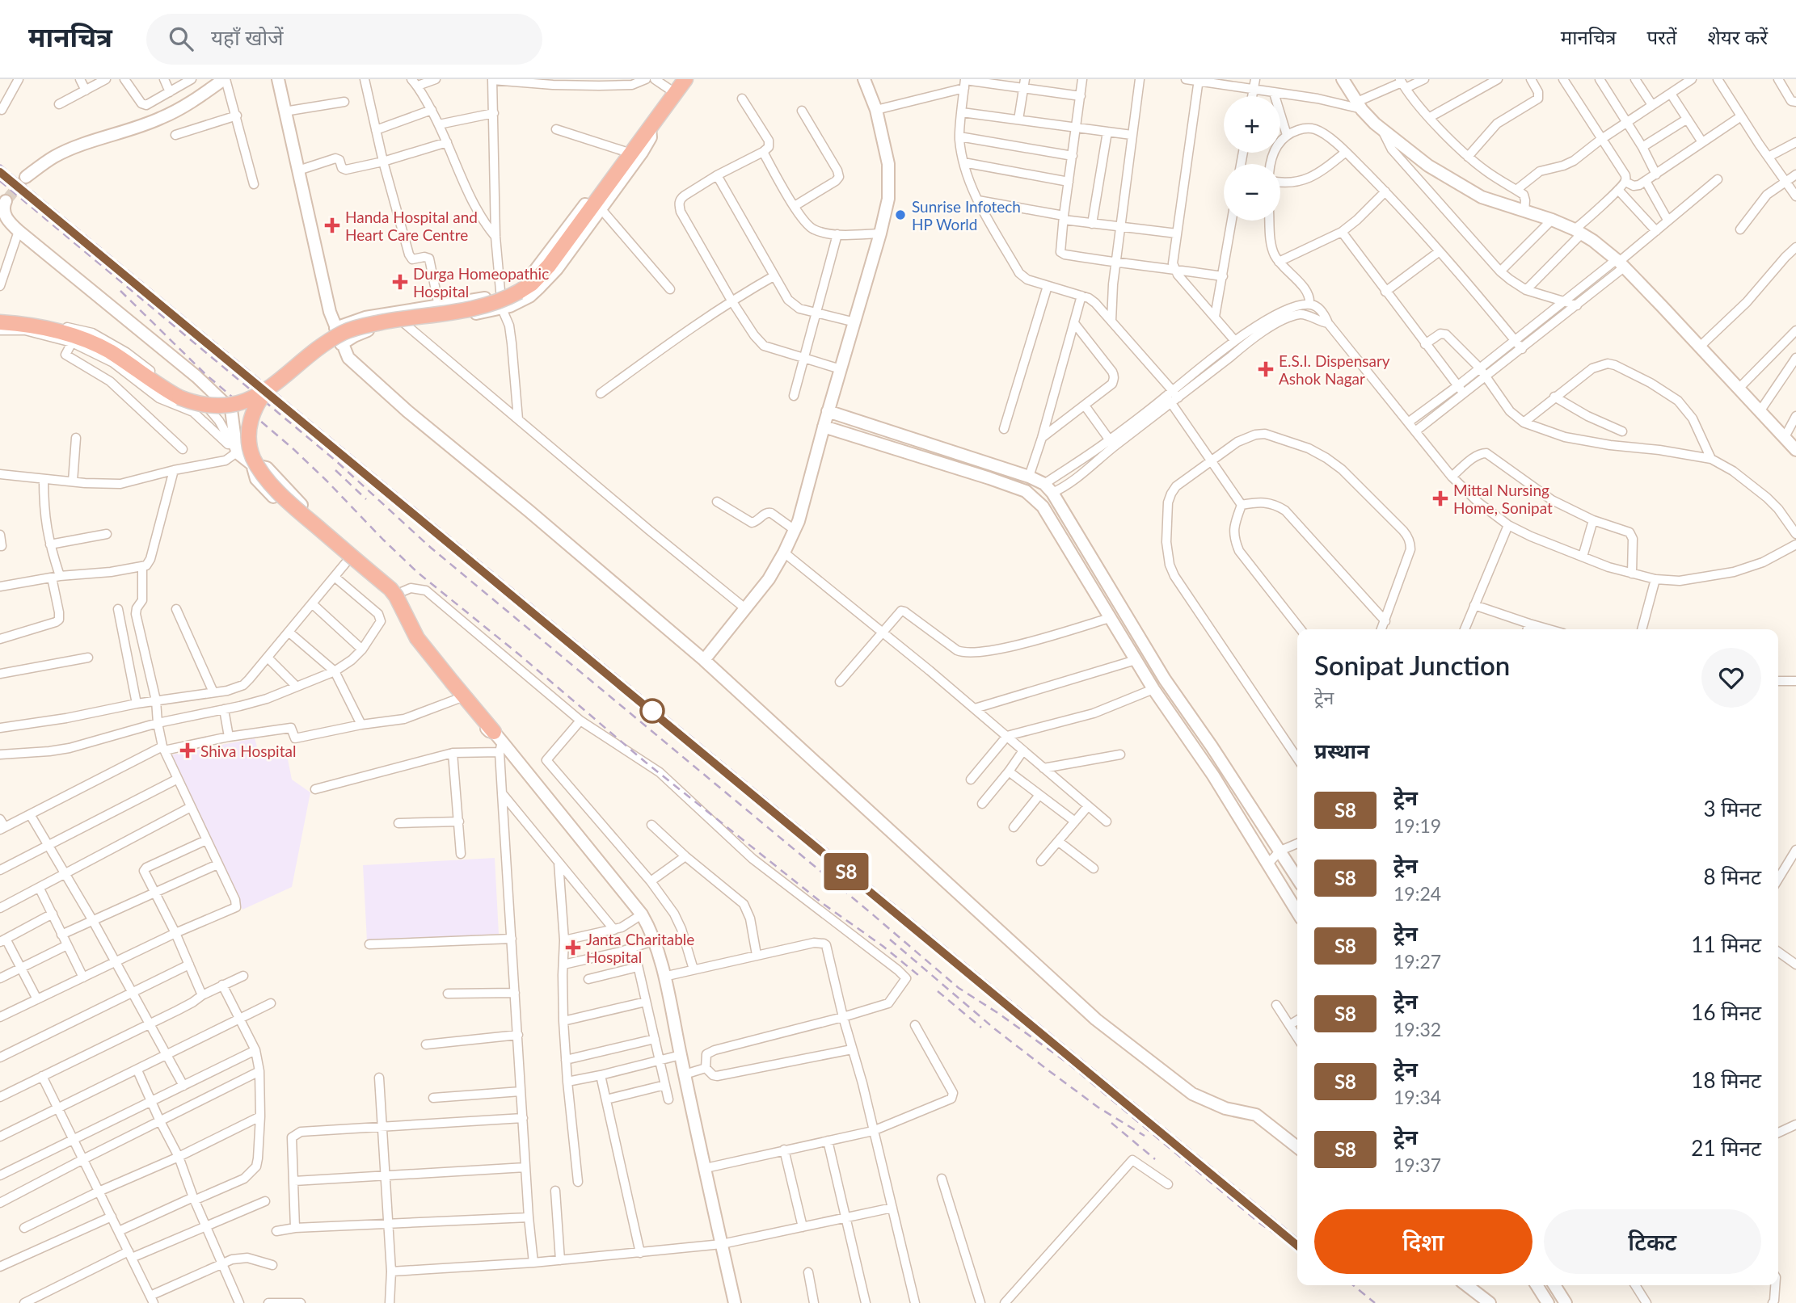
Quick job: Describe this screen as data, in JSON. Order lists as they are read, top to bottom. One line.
{"places":{"other":["Sunrise Infotech HP World"],"health":["Handa Hospital and Heart Care Centre","Durga Homeopathic Hospital","E.S.I. Dispensary Ashok Nagar","Mittal Nursing Home, Sonipat","Shiva Hospital","Janta Charitable Hospital"]},"page":{"header":"मानचित्र","search":"यहाँ खोजें","nav":["मानचित्र","परतें","शेयर करें"],"on_map":"S8","map_buttons":["+","−"],"heading":[["Sonipat Junction","ट्रेन"],"प्रस्थान"],"list":[{"mark":"S8","name":"ट्रेन","note":"19:19","value":"3 मिनट"},{"mark":"S8","name":"ट्रेन","note":"19:24","value":"8 मिनट"},{"mark":"S8","name":"ट्रेन","note":"19:27","value":"11 मिनट"},{"mark":"S8","name":"ट्रेन","note":"19:32","value":"16 मिनट"},{"mark":"S8","name":"ट्रेन","note":"19:34","value":"18 मिनट"},{"mark":"S8","name":"ट्रेन","note":"19:37","value":"21 मिनट"}],"buttons":["दिशा","टिकट"]}}
